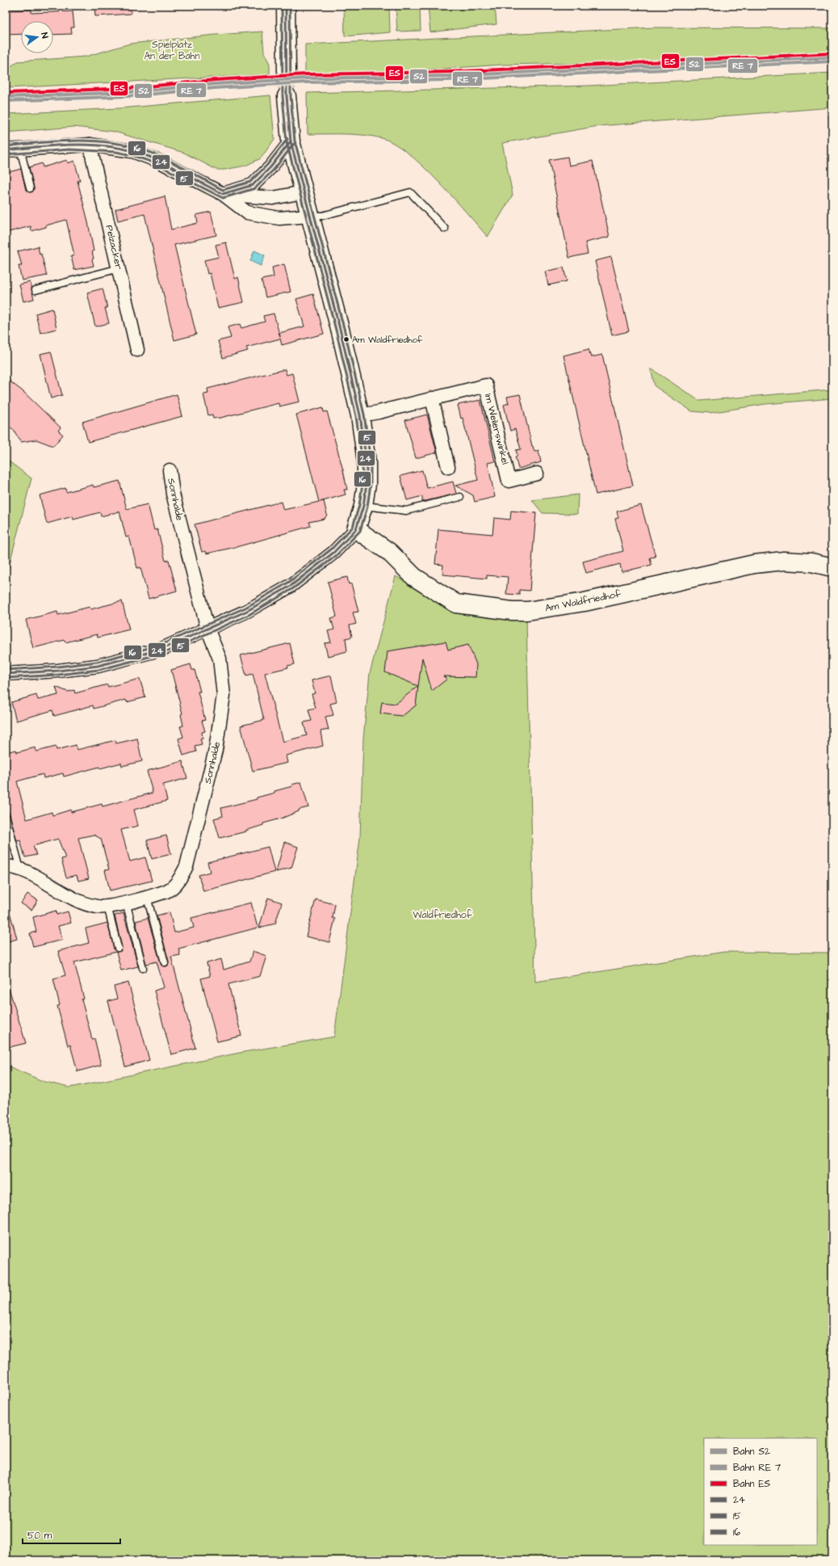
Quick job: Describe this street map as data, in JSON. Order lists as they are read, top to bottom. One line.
{"streets":{"street":["Pelzacker","Im Weilerswinkel","Sonnhalde","Am Waldfriedhof"]},"parks":["Spielplatz An der Bahn","Waldfriedhof"],"places":["Am Waldfriedhof"],"lines":["transit line 24","transit line 15","transit line 16","rail line ES","rail line S2"],"legend":["Bahn S2","Bahn RE 7","Bahn ES","24","15","16"],"scale_bar":"50 m","north":"right"}
